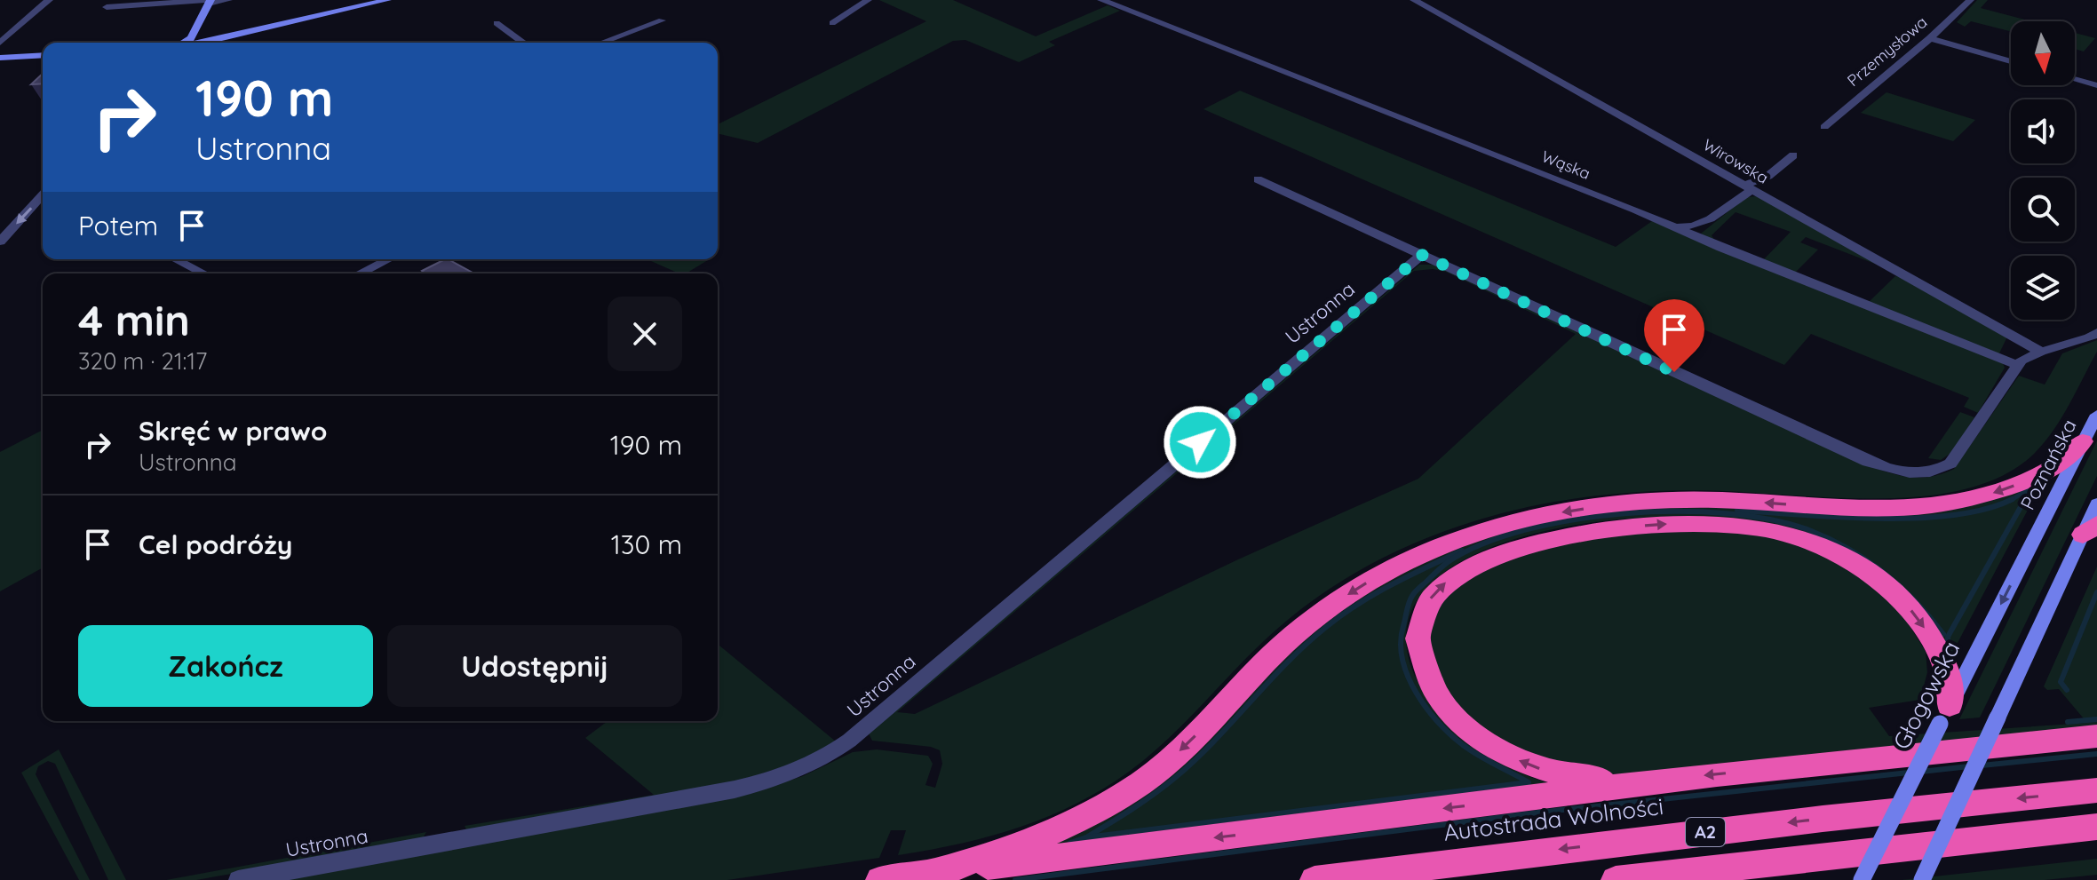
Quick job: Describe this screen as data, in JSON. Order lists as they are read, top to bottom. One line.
{"streets":{"highway":["Autostrada Wolności","A2"],"main road":["Poznańska","Głogowska"],"street":["Przemysłowa","Wirowska","Wąska","Ustronna"]},"crossings":[["Poznańska","Głogowska"]],"north":"bottom","page":{"turn":["190 m","Ustronna"],"then":"Potem","heading":["4 min","320 m · 21:17"],"list":[{"name":"Skręć w prawo","note":"Ustronna","value":"190 m"},{"name":"Cel podróży","value":"130 m"}],"buttons":["Zakończ","Udostępnij"]}}
